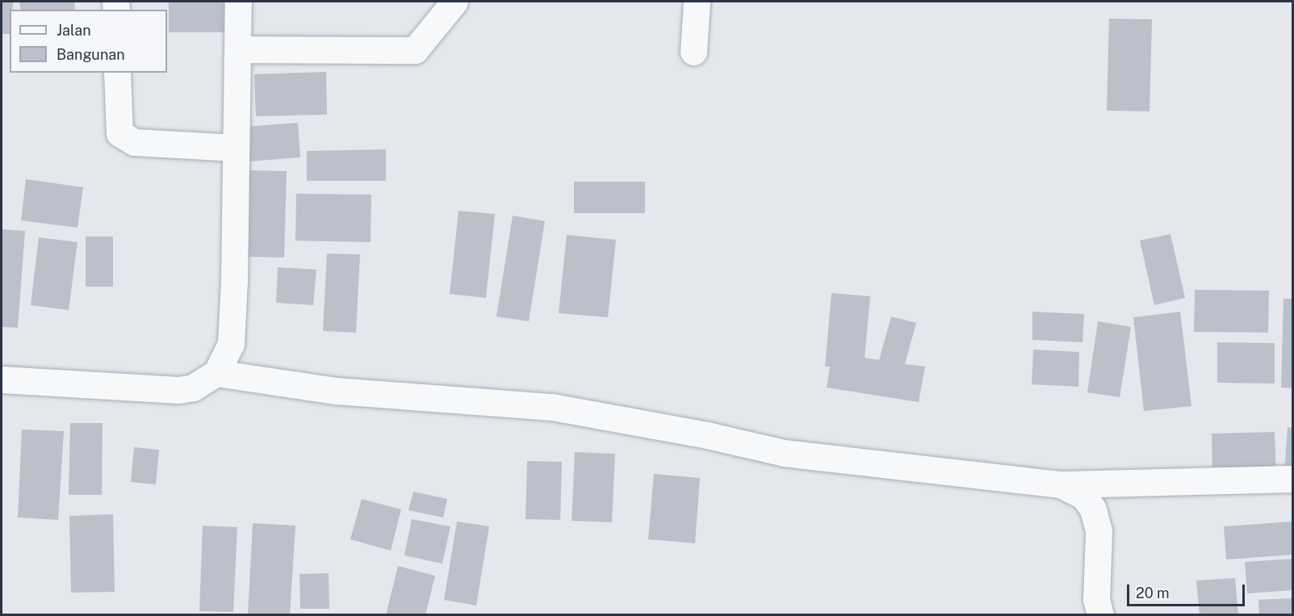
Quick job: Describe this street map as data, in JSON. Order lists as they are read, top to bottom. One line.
{"legend":["Jalan","Bangunan"],"scale_bar":"20 m"}
